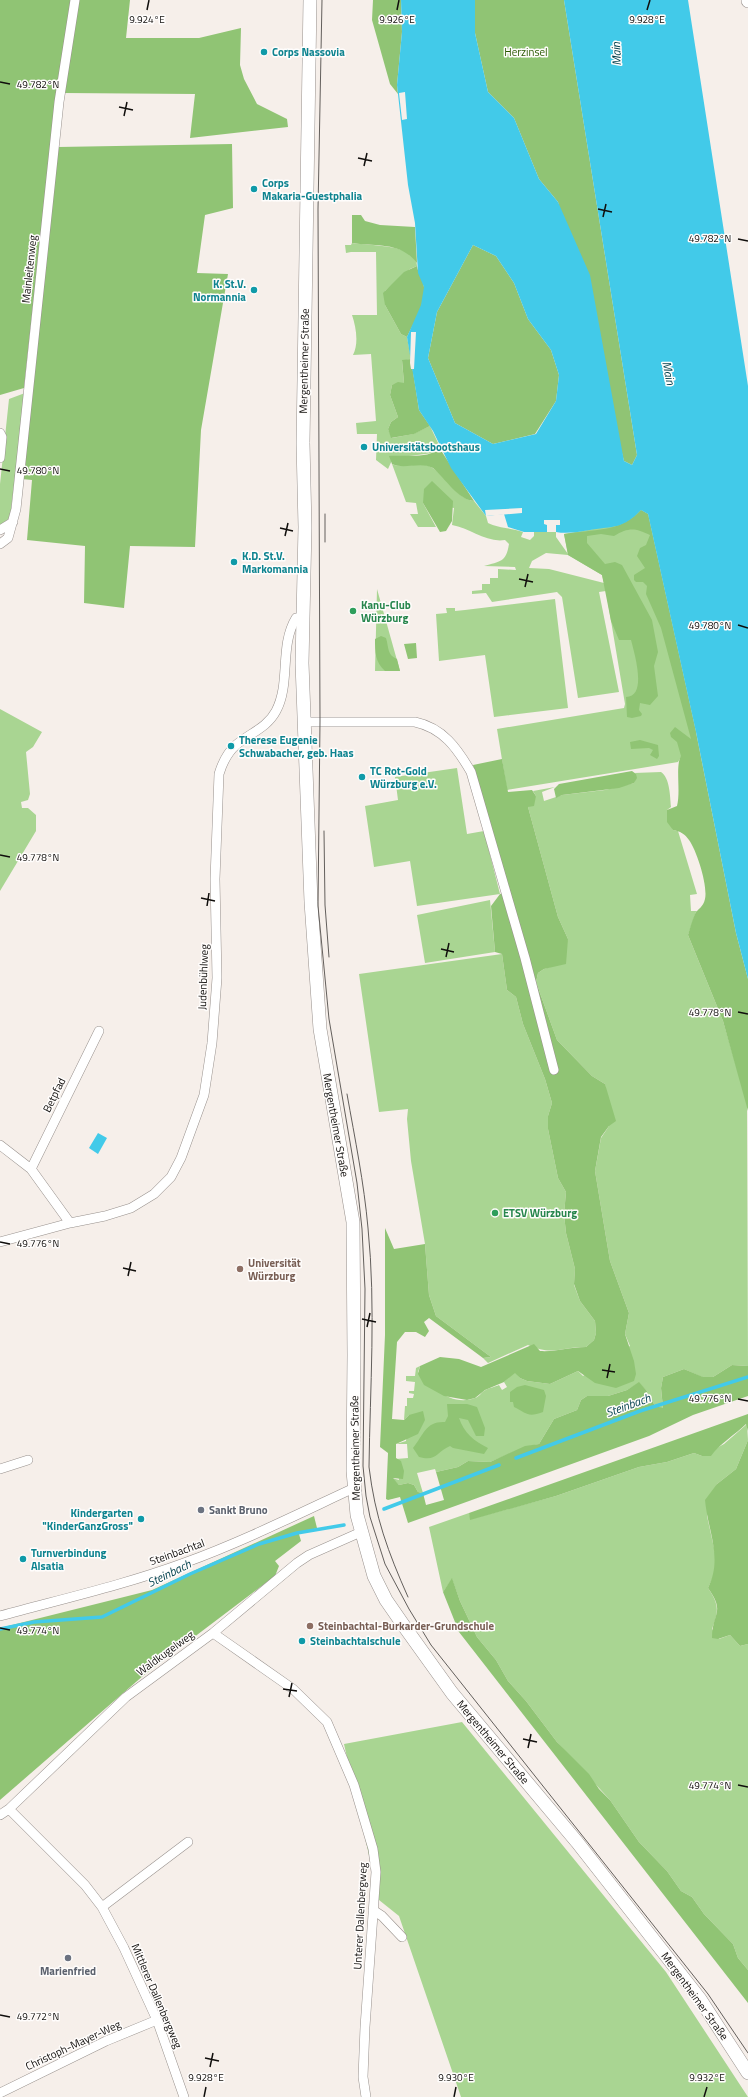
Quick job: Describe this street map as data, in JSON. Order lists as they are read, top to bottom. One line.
{"streets":{"main road":["Mergentheimer Straße"],"street":["Mainleitenweg","Judenbühlweg","Betpfad","Steinbachtal","Waldkugelweg","Unterer Dallenbergweg","Mittlerer Dallenbergweg","Christoph-Mayer-Weg"]},"crossings":[["Mergentheimer Straße","Judenbühlweg"],["Mergentheimer Straße","Steinbachtal"],["Mergentheimer Straße","Waldkugelweg"],["Waldkugelweg","Unterer Dallenbergweg"],["Waldkugelweg","Mittlerer Dallenbergweg"],["Mittlerer Dallenbergweg","Christoph-Mayer-Weg"]],"water":["Main","Steinbach"],"parks":["Herzinsel"],"places":["Corps Nassovia","Corps Makaria-Guestphalia","K. St.V. Normannia","Universitätsbootshaus","K.D. St.V. Markomannia","Kanu-Club Würzburg","Therese Eugenie Schwabacher, geb. Haas","TC Rot-Gold Würzburg e.V.","ETSV Würzburg","Universität Würzburg","Sankt Bruno","Kindergarten \"KinderGanzGross\"","Turnverbindung Alsatia","Steinbachtal-Burkarder-Grundschule","Steinbachtalschule","Marienfried"],"coordinates":["9.924°E","9.926°E","9.928°E","49.782°N","49.780°N","49.778°N","49.776°N","49.774°N","49.772°N","9.930°E","9.932°E"]}
